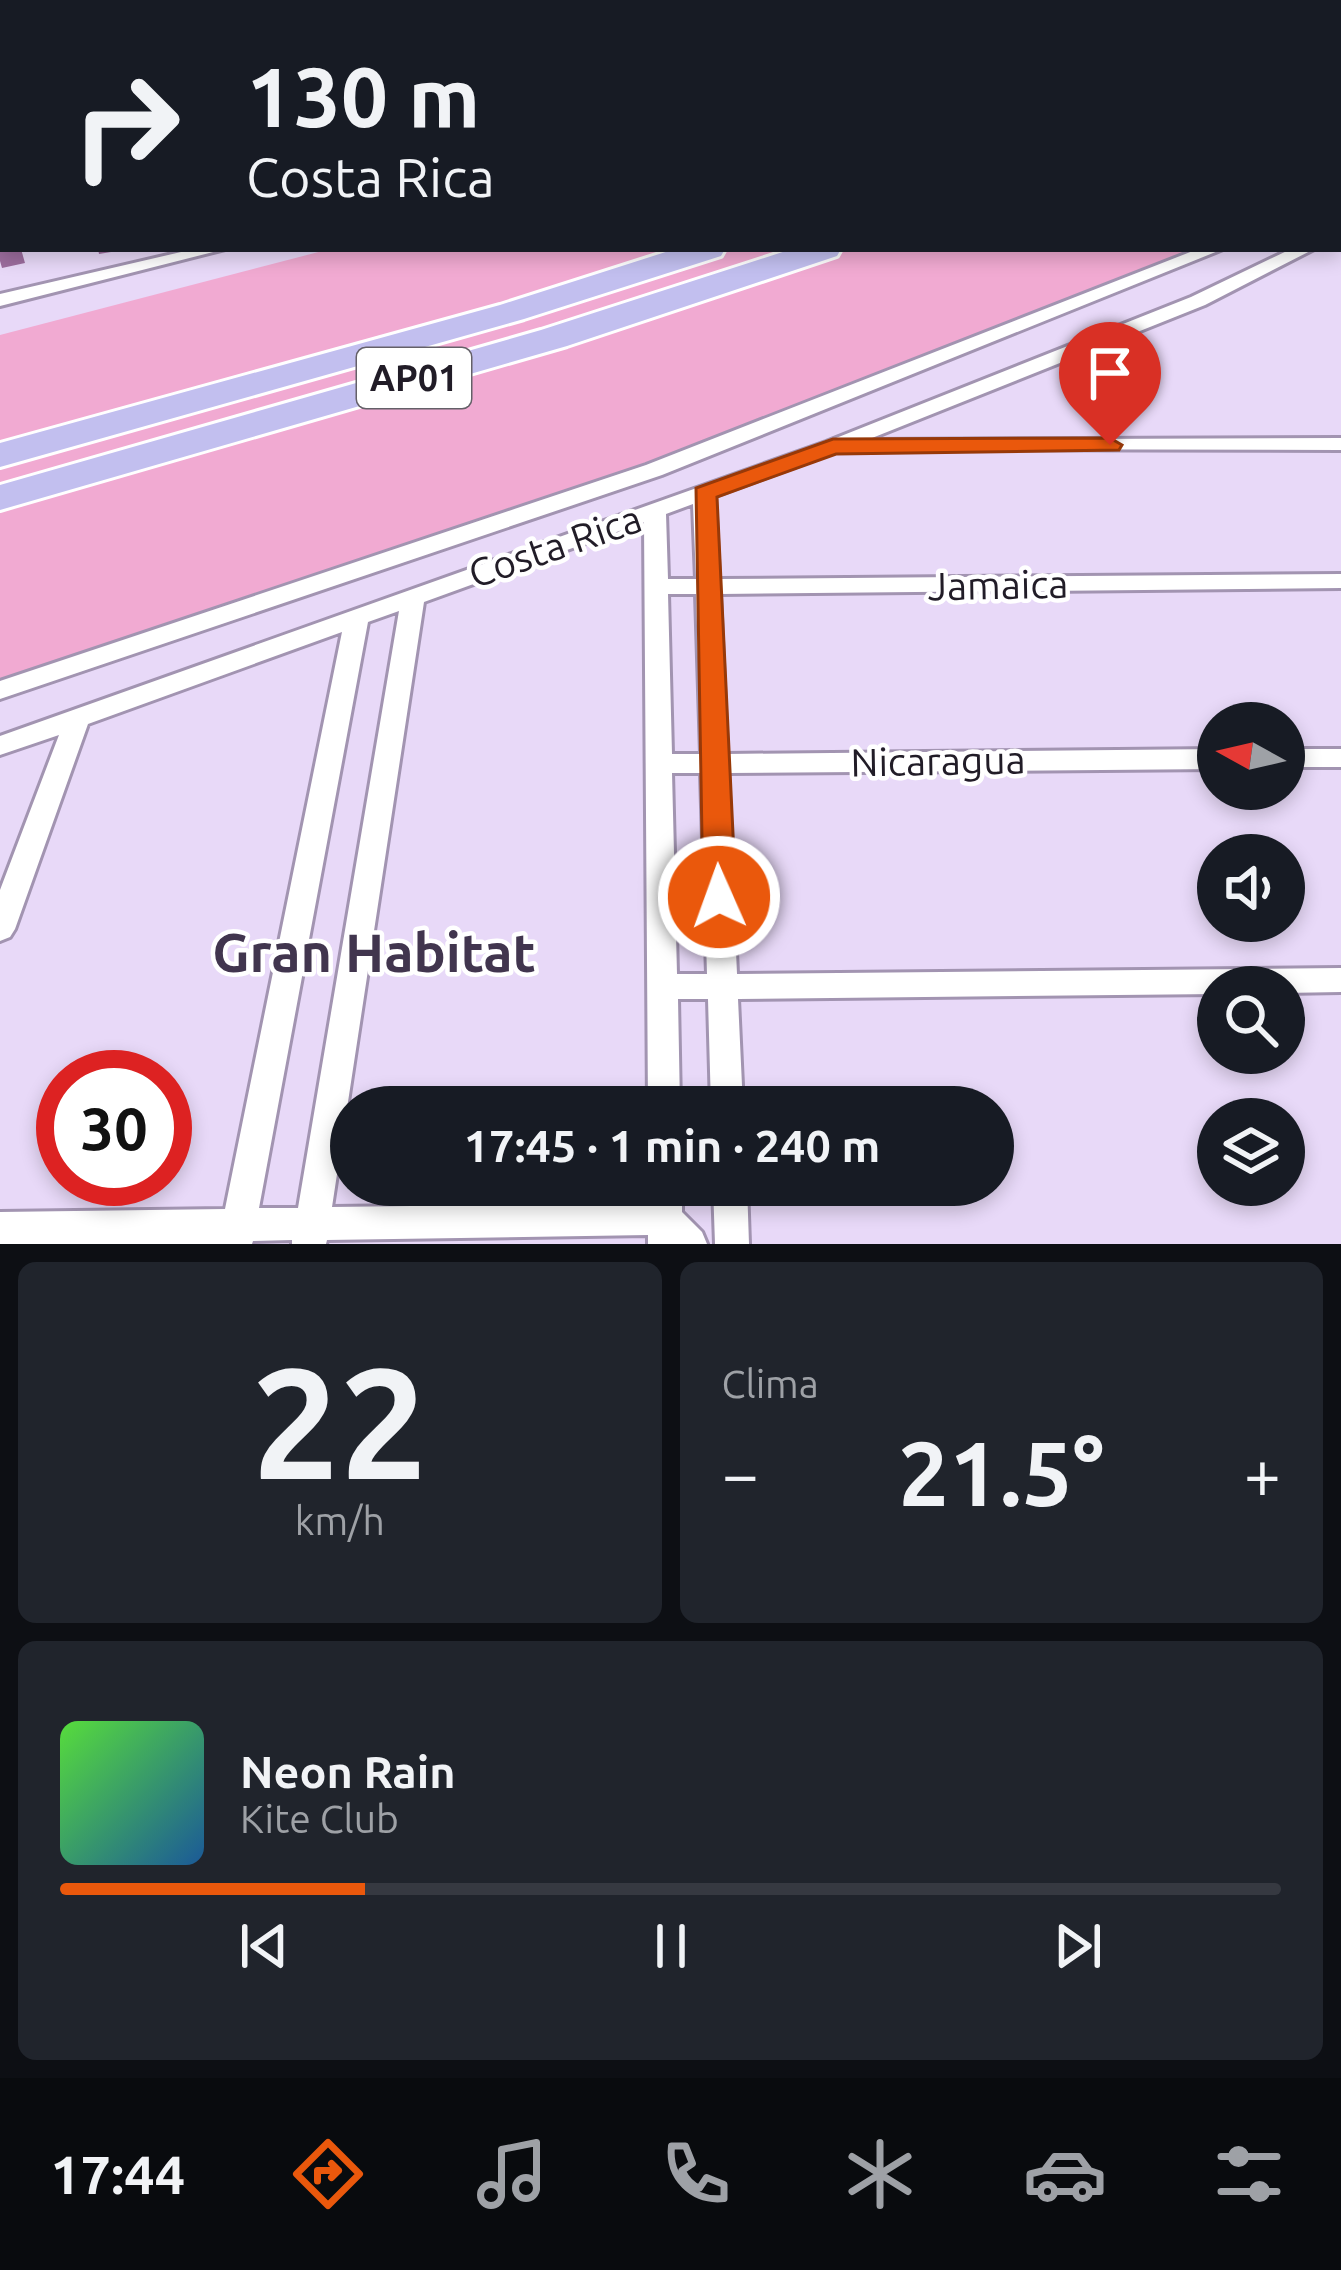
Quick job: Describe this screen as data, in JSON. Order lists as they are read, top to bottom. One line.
{"streets":{"highway":["AP01"],"street":["Costa Rica","Jamaica","Nicaragua"]},"districts":["Gran Habitat"],"north":"left","page":{"turn":["130 m","Costa Rica"],"limit":"30","trip":"17:45 · 1 min · 240 m","tile":[["22","km/h"],"Clima"],"heat":["−","21.5°","+"],"song":["Neon Rain","Kite Club"],"tabs":"17:44"}}
